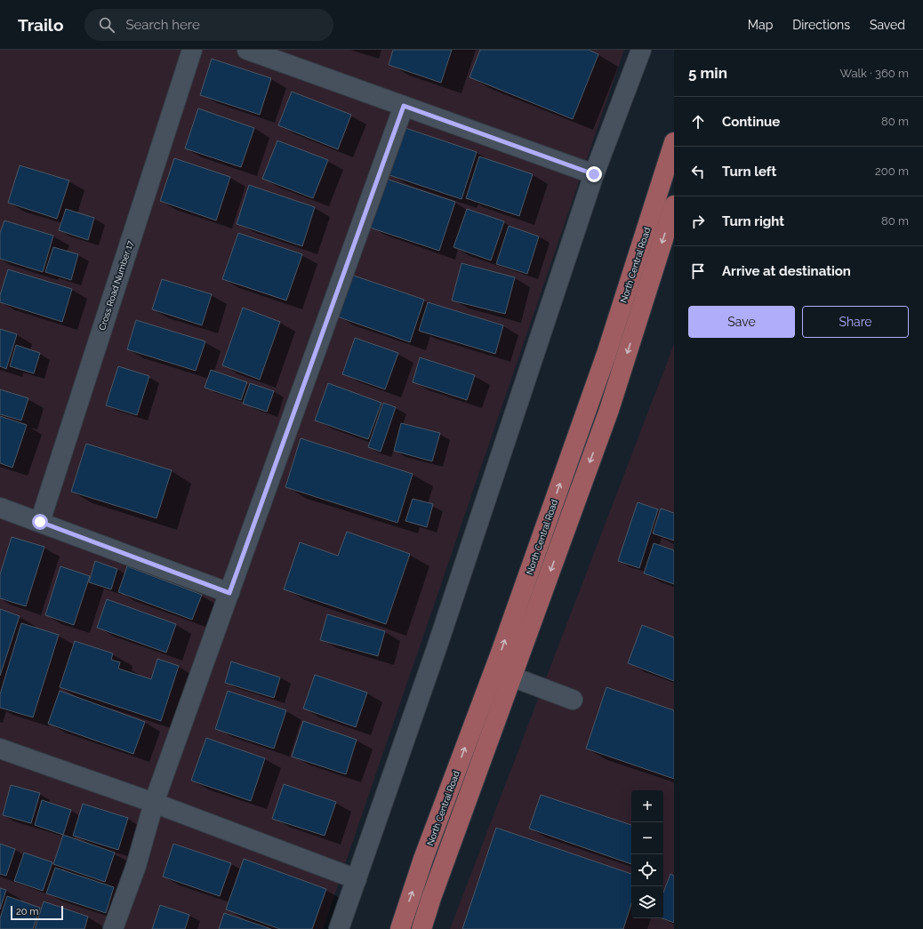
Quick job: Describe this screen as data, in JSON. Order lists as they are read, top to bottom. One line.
{"streets":{"main road":["North Central Road"],"street":["Cross Road Number 17"]},"scale_bar":"20 m","page":{"header":"Trailo","search":"Search here","nav":["Map","Directions","Saved"],"heading":["5 min","Walk · 360 m"],"list":[["Continue","80 m"],["Turn left","200 m"],["Turn right","80 m"],"Arrive at destination"],"buttons":["Save","Share"],"map_buttons":["+","−"],"scale":"20 m"}}
